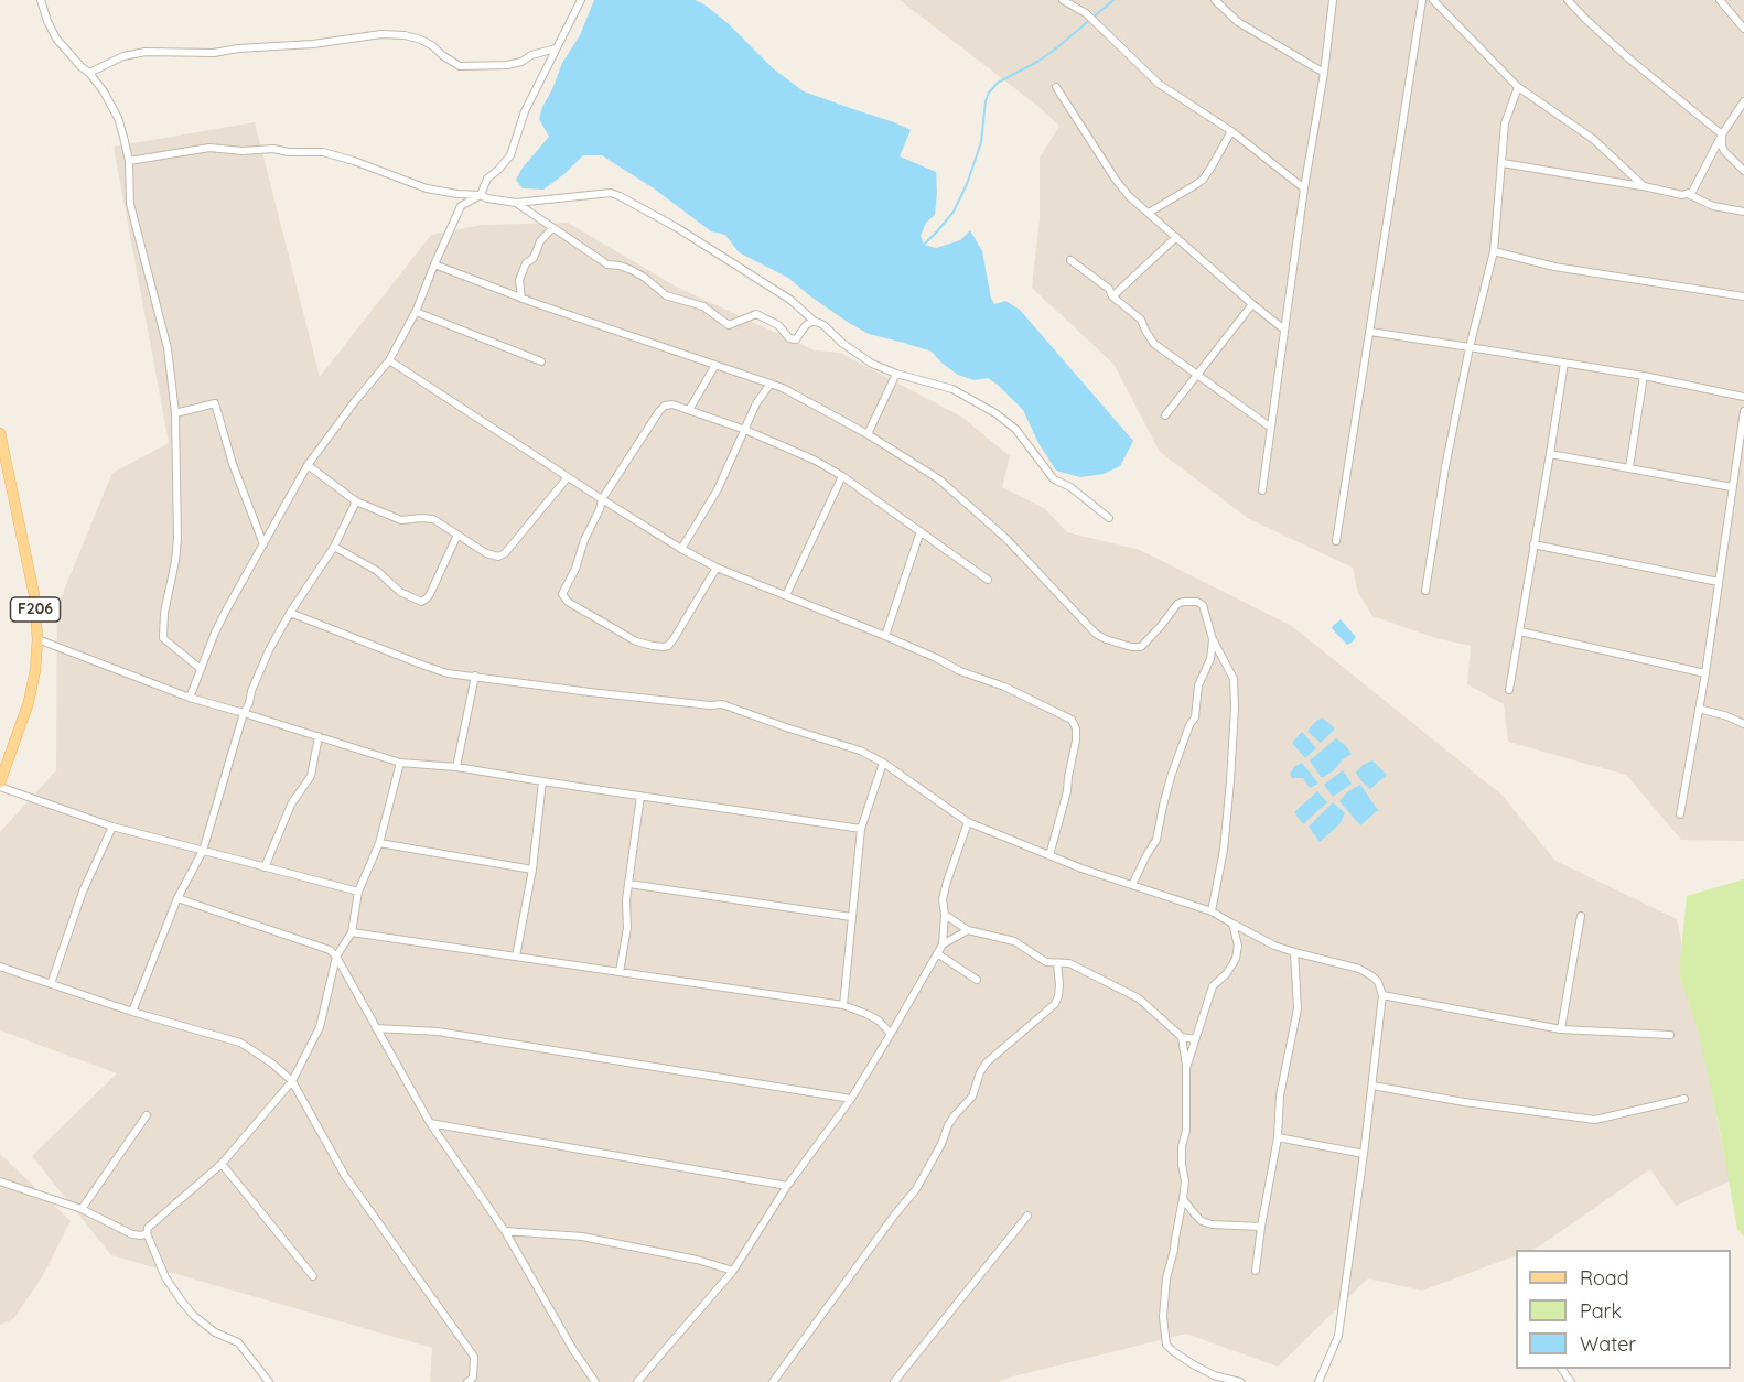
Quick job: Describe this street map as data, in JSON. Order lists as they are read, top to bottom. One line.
{"streets":{"main road":["F206"]},"legend":["Road","Park","Water"]}
